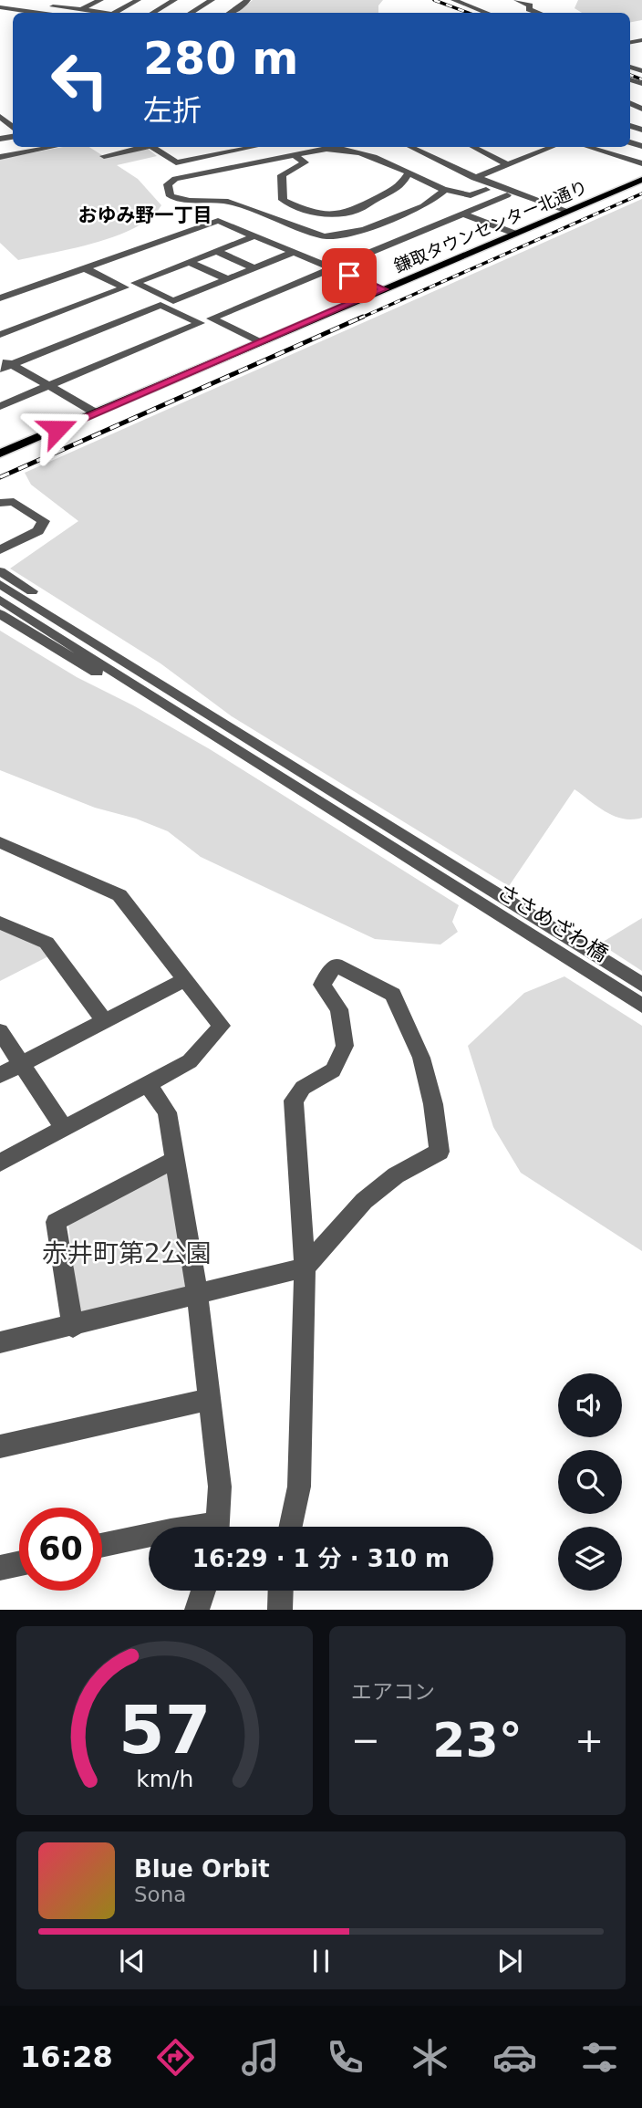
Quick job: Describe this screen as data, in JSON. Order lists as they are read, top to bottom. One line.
{"streets":{"main road":["鎌取タウンセンター北通り"],"street":["ささめざわ橋"]},"districts":["おゆみ野一丁目"],"parks":["赤井町第2公園"],"page":{"turn":["280 m","左折"],"limit":"60","trip":"16:29 · 1 分 · 310 m","tile":"エアコン","heat":["−","23°","+"],"song":["Blue Orbit","Sona"],"tabs":"16:28","gauge":["57","km/h"]}}
